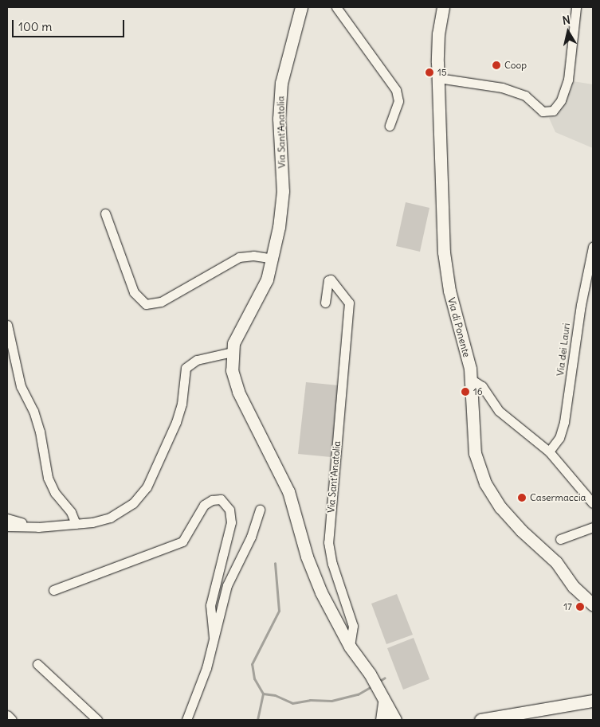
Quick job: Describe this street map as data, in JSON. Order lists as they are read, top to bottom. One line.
{"streets":{"main road":["Via Sant'Anatolia","Via di Ponente"],"street":["Via dei Lauri"]},"places":["Coop","15","16","Casermaccia","17"],"scale_bar":"100 m","north":"top"}
